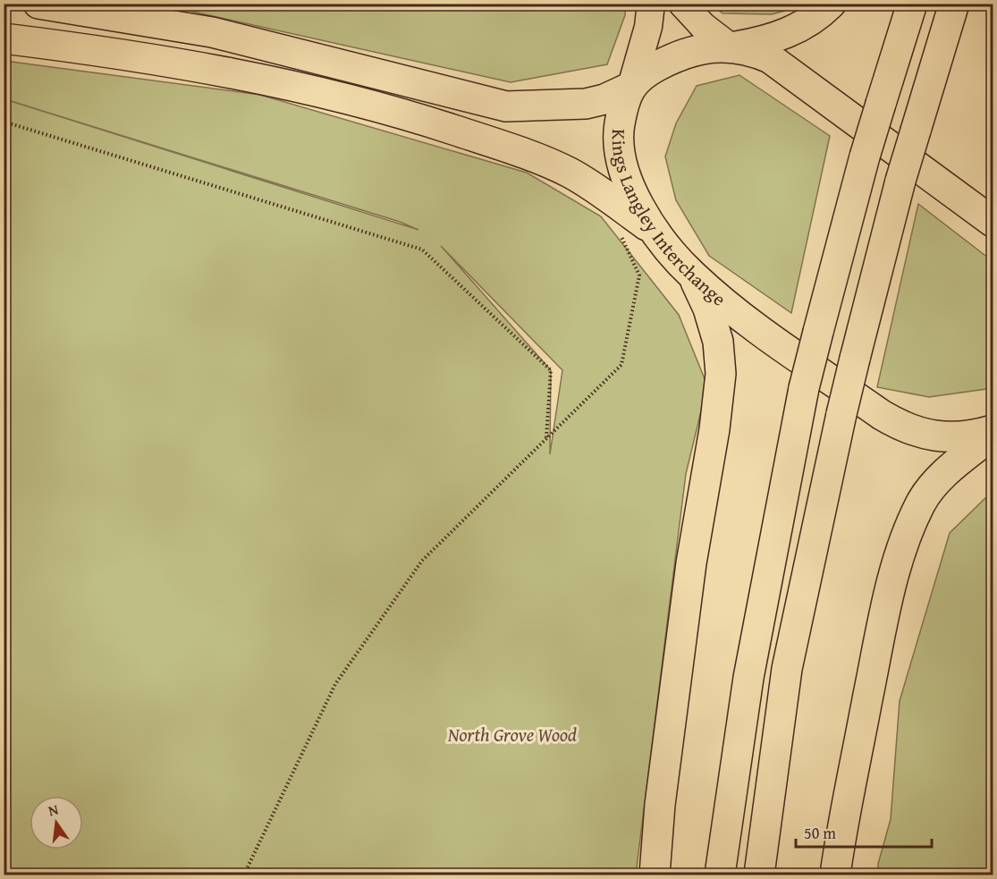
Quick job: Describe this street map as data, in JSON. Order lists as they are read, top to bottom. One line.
{"streets":{"highway":["Kings Langley Interchange"]},"parks":["North Grove Wood"],"scale_bar":"50 m","north":"top"}
